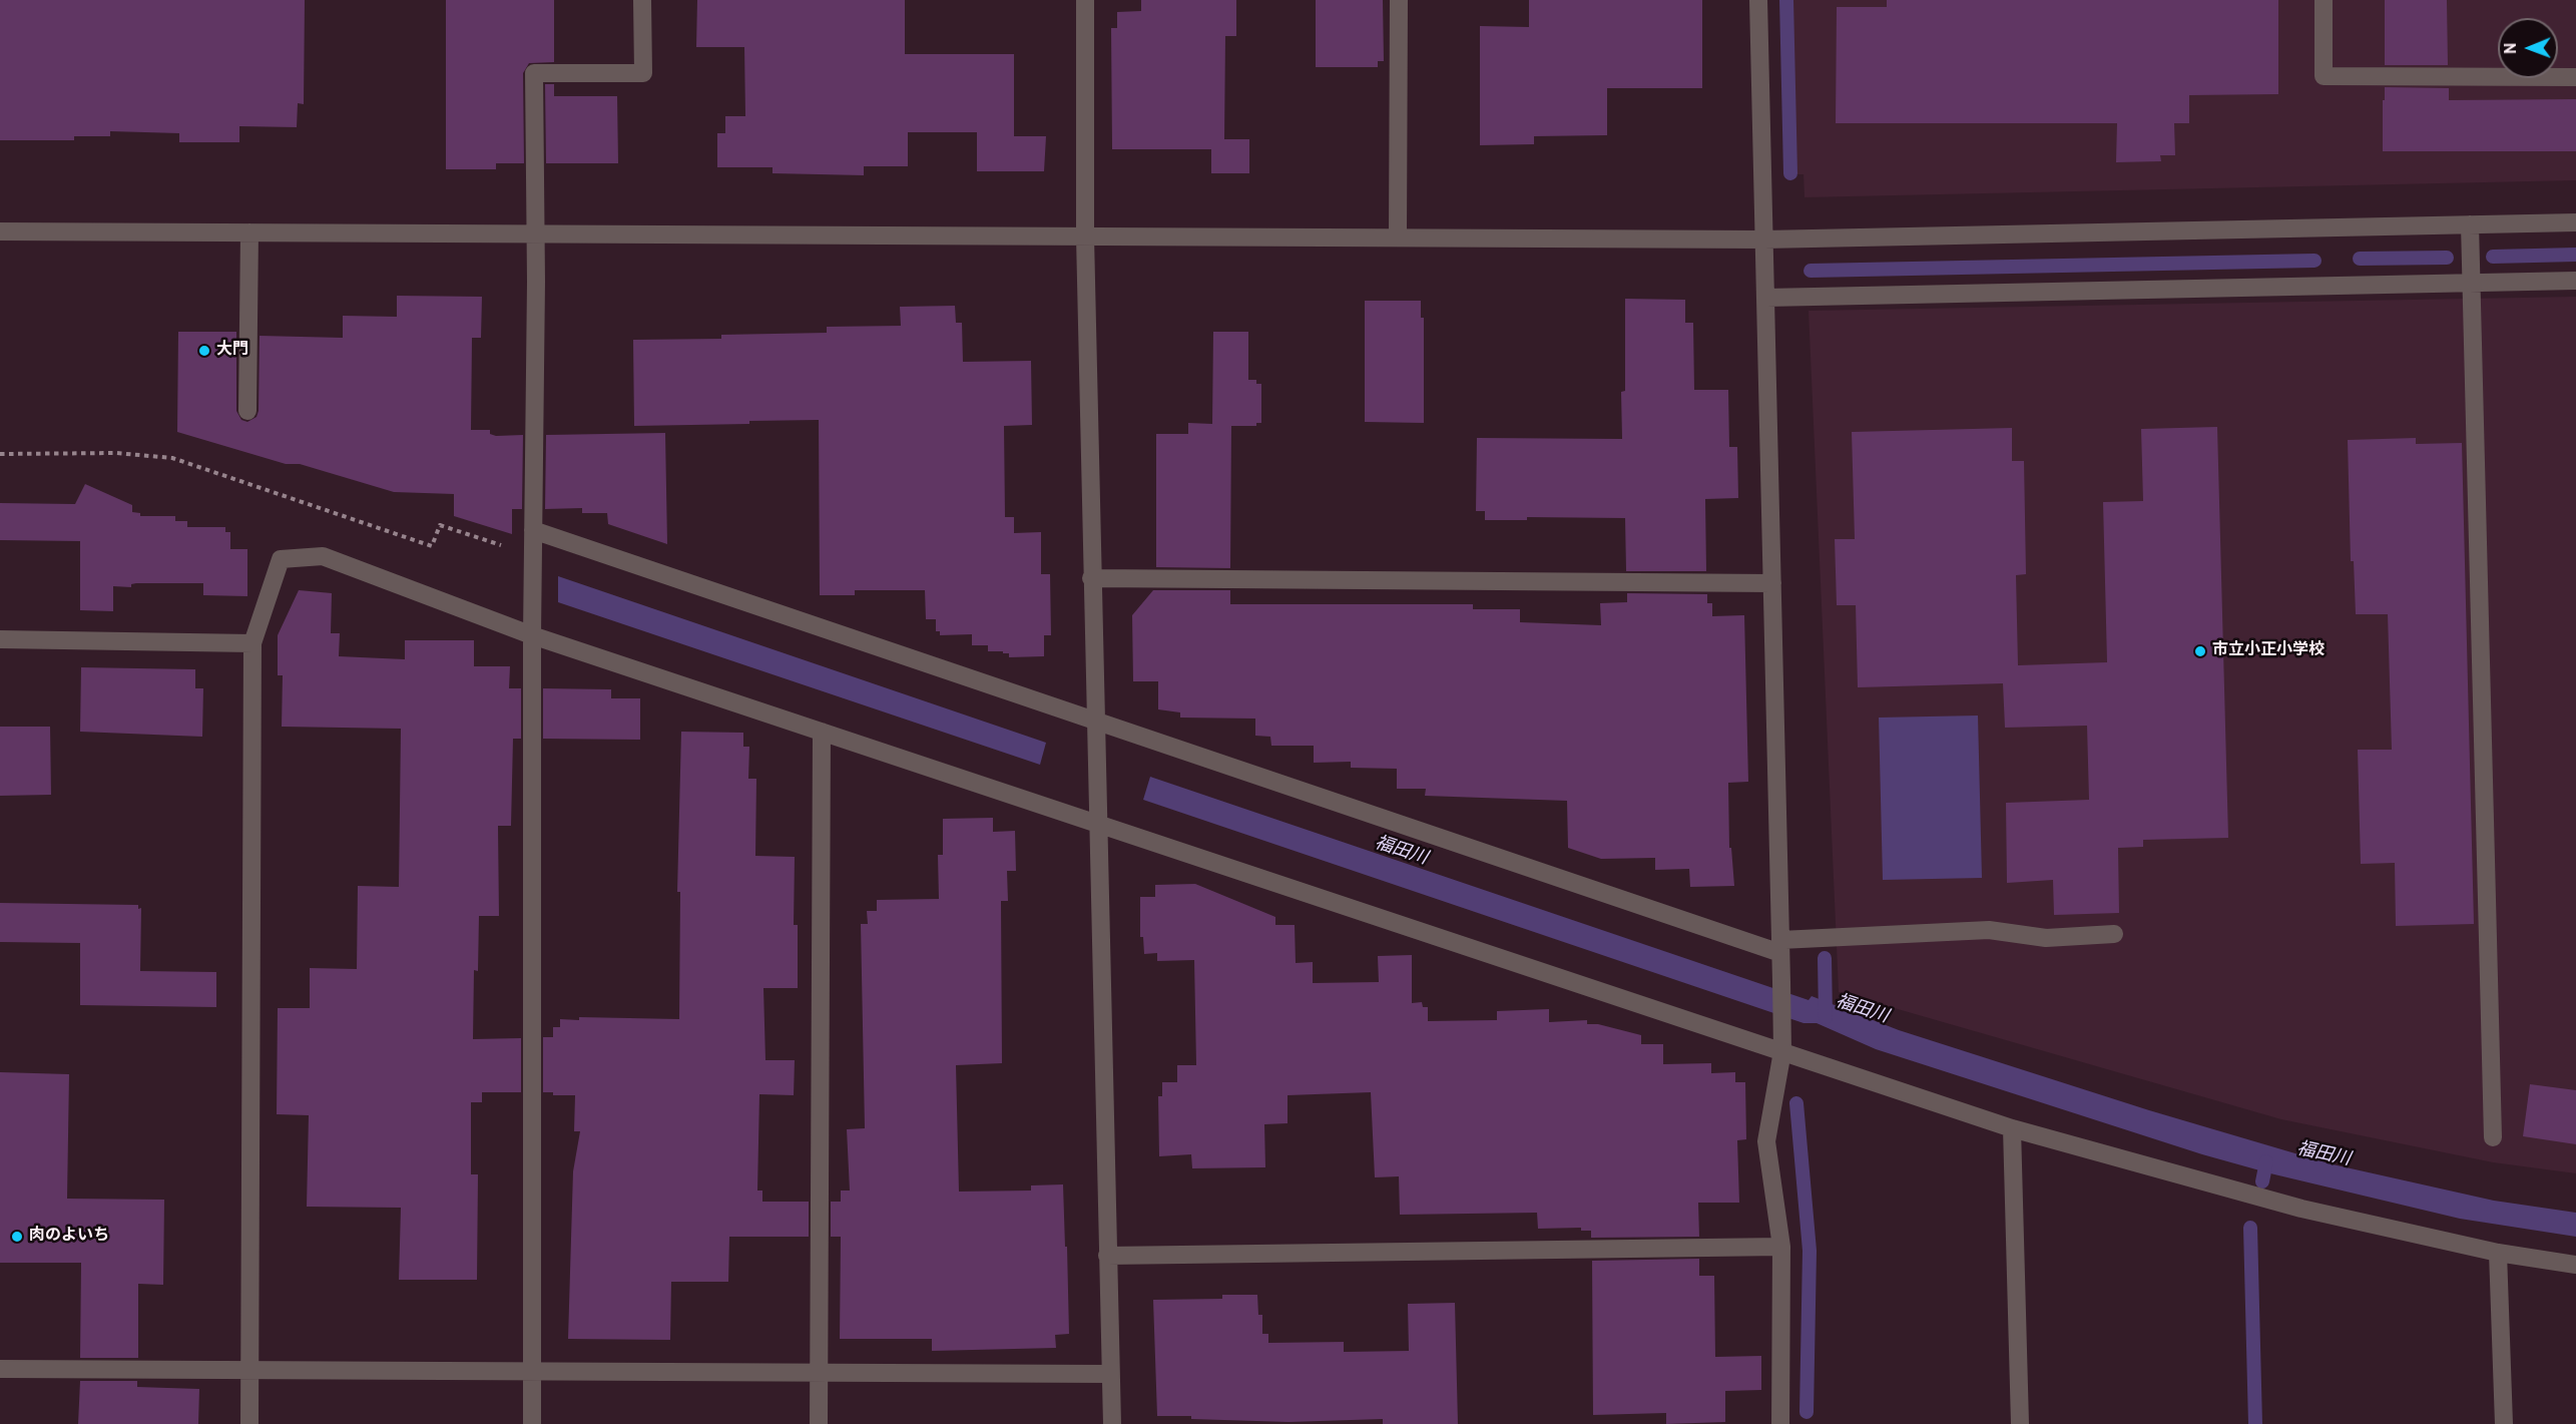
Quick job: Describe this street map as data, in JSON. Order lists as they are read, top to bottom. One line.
{"water":["福田川"],"places":["大門","市立小正小学校","肉のよいち"],"north":"left"}
